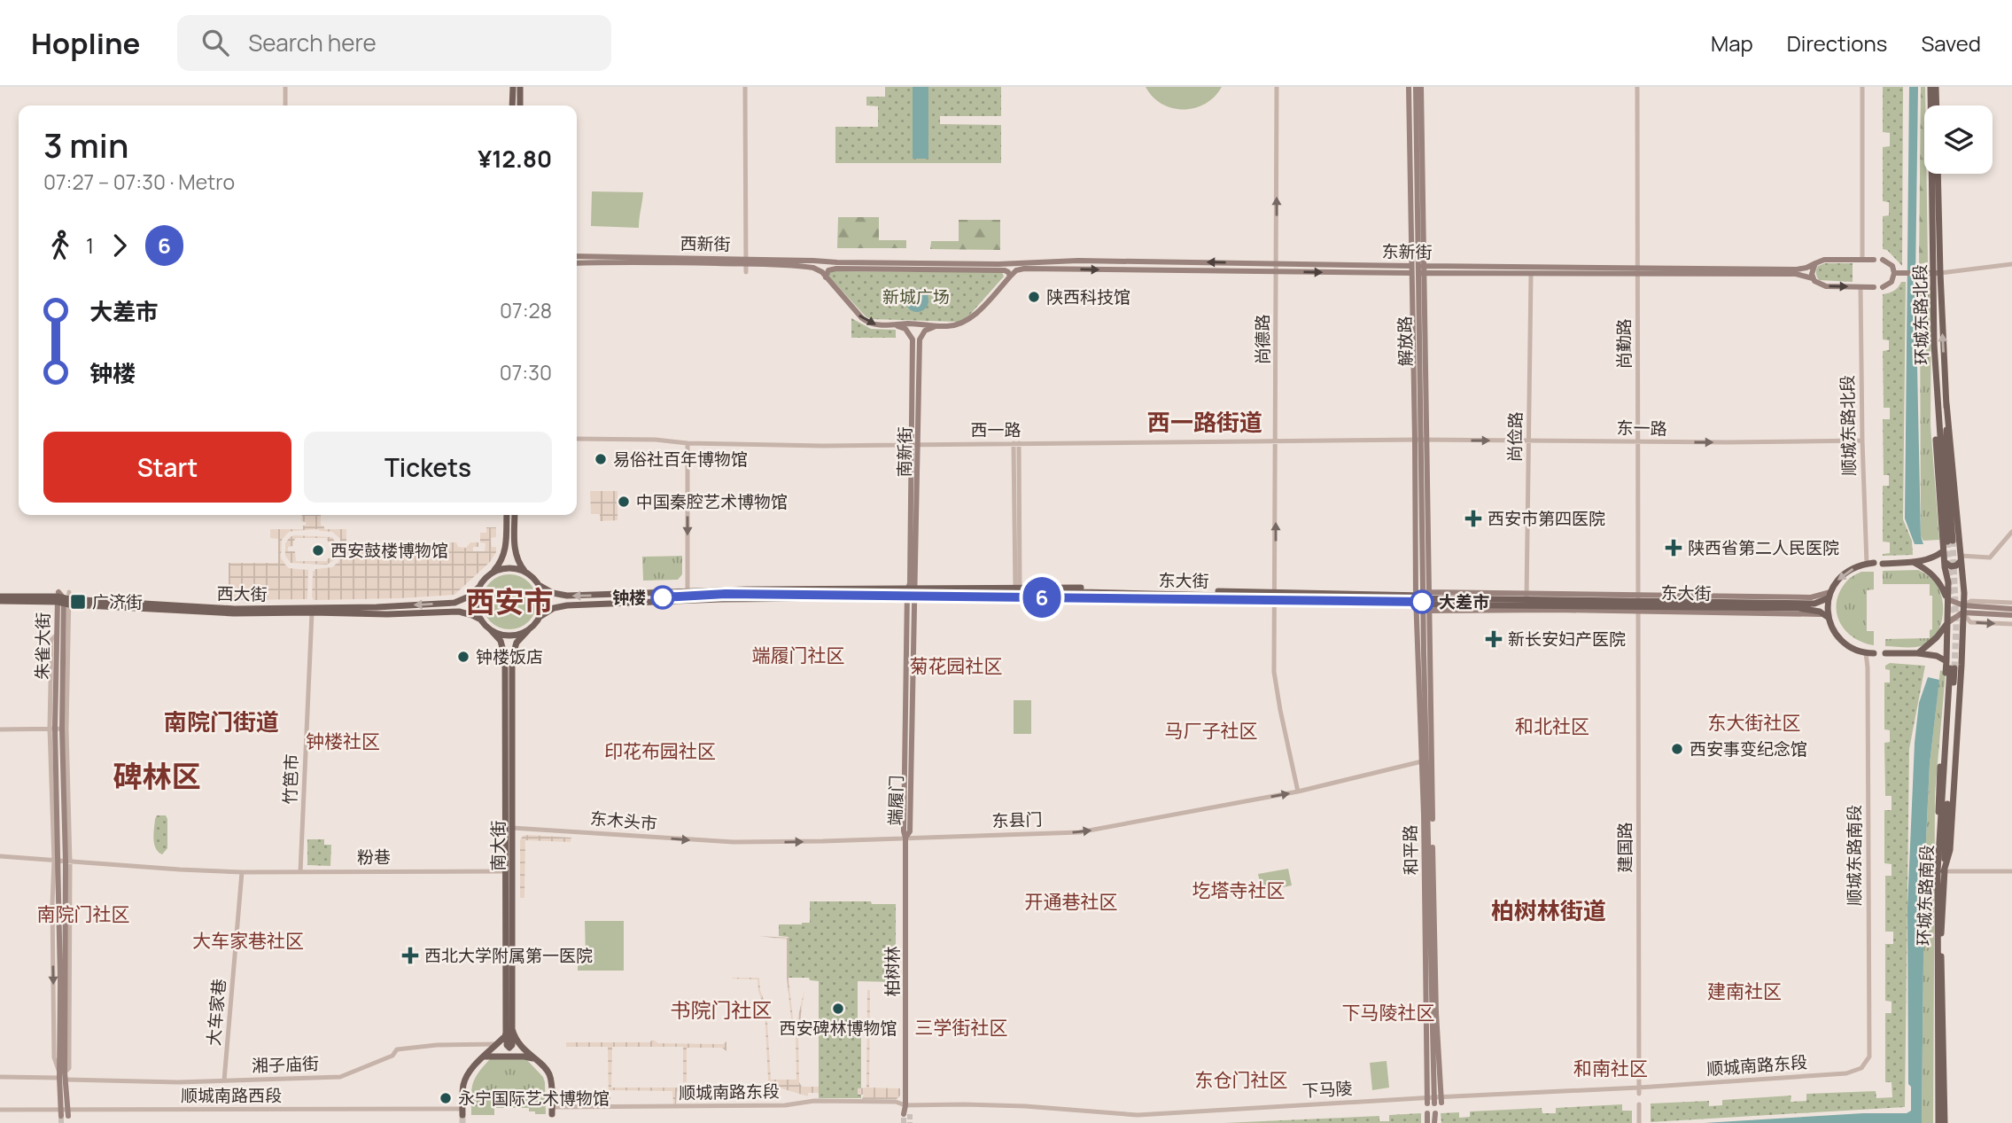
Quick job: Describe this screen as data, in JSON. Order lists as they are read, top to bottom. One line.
{"streets":{"main road":["西新街","东新街","环城东路北段","解放路","南新街","东大街","西大街","朱雀大街","端履门","南大街","和平路","环城东路南段","柏树林"],"street":["尚德路","尚勤路","顺城东路北段","东一路","西一路","尚俭路","竹笆市","东县门","东木头市","建国路","顺城东路南段","粉巷","大车家巷","湘子庙街","顺城南路东段","下马陵","顺城南路西段"]},"crossings":[["西新街","东新街"],["东新街","尚德路"],["东新街","解放路"],["东新街","尚勤路"],["东新街","顺城东路北段"],["东新街","尚俭路"],["尚德路","西一路"],["尚德路","东大街"],["尚德路","东县门"],["解放路","东一路"],["解放路","西一路"],["解放路","东大街"],["解放路","和平路"],["尚勤路","东一路"],["尚勤路","东大街"],["尚勤路","建国路"],["顺城东路北段","东一路"],["东一路","西一路"],["东一路","尚俭路"],["西一路","南新街"],["尚俭路","东大街"],["南新街","东大街"],["南新街","端履门"],["东大街","西大街"],["东大街","端履门"],["东大街","南大街"],["东大街","建国路"],["东大街","和平路"],["西大街","朱雀大街"],["西大街","竹笆市"],["西大街","南大街"],["朱雀大街","粉巷"],["朱雀大街","湘子庙街"],["朱雀大街","顺城南路西段"],["竹笆市","粉巷"],["端履门","东县门"],["端履门","柏树林"],["东县门","东木头市"],["东县门","和平路"],["东县门","柏树林"],["东木头市","南大街"],["南大街","粉巷"],["南大街","湘子庙街"],["南大街","顺城南路西段"],["建国路","顺城南路东段"],["建国路","下马陵"],["和平路","下马陵"],["顺城东路南段","顺城南路东段"],["粉巷","大车家巷"],["柏树林","顺城南路东段"],["柏树林","下马陵"],["大车家巷","湘子庙街"],["顺城南路东段","下马陵"]],"one_way":["尚德路","东一路","东县门","东木头市"],"districts":["西一路街道","西安市","端履门社区","菊花园社区","南院门街道","东大街社区","和北社区","马厂子社区","钟楼社区","印花布园社区","碑林区","圪塔寺社区","开通巷社区","柏树林街道","南院门社区","大车家巷社区","建南社区","书院门社区","下马陵社区","三学街社区","和南社区","东仓门社区"],"parks":["新城广场"],"places":{"other":["陕西科技馆","易俗社百年博物馆","中国秦腔艺术博物馆","西安鼓楼博物馆","钟楼","大差市","钟楼饭店","西安事变纪念馆","西安碑林博物馆","永宁国际艺术博物馆"],"health":["西安市第四医院","陕西省第二人民医院","新长安妇产医院","西北大学附属第一医院"],"transit":["广济街"]},"lines":["metro line 6"],"page":{"header":"Hopline","search":"Search here","nav":["Map","Directions","Saved"],"on_map":"6","heading":["3 min","07:27 – 07:30 · Metro","¥12.80"],"legs":["1","6"],"list":[{"name":"大差市","value":"07:28"},{"name":"钟楼","value":"07:30"}],"buttons":["Start","Tickets"]}}
